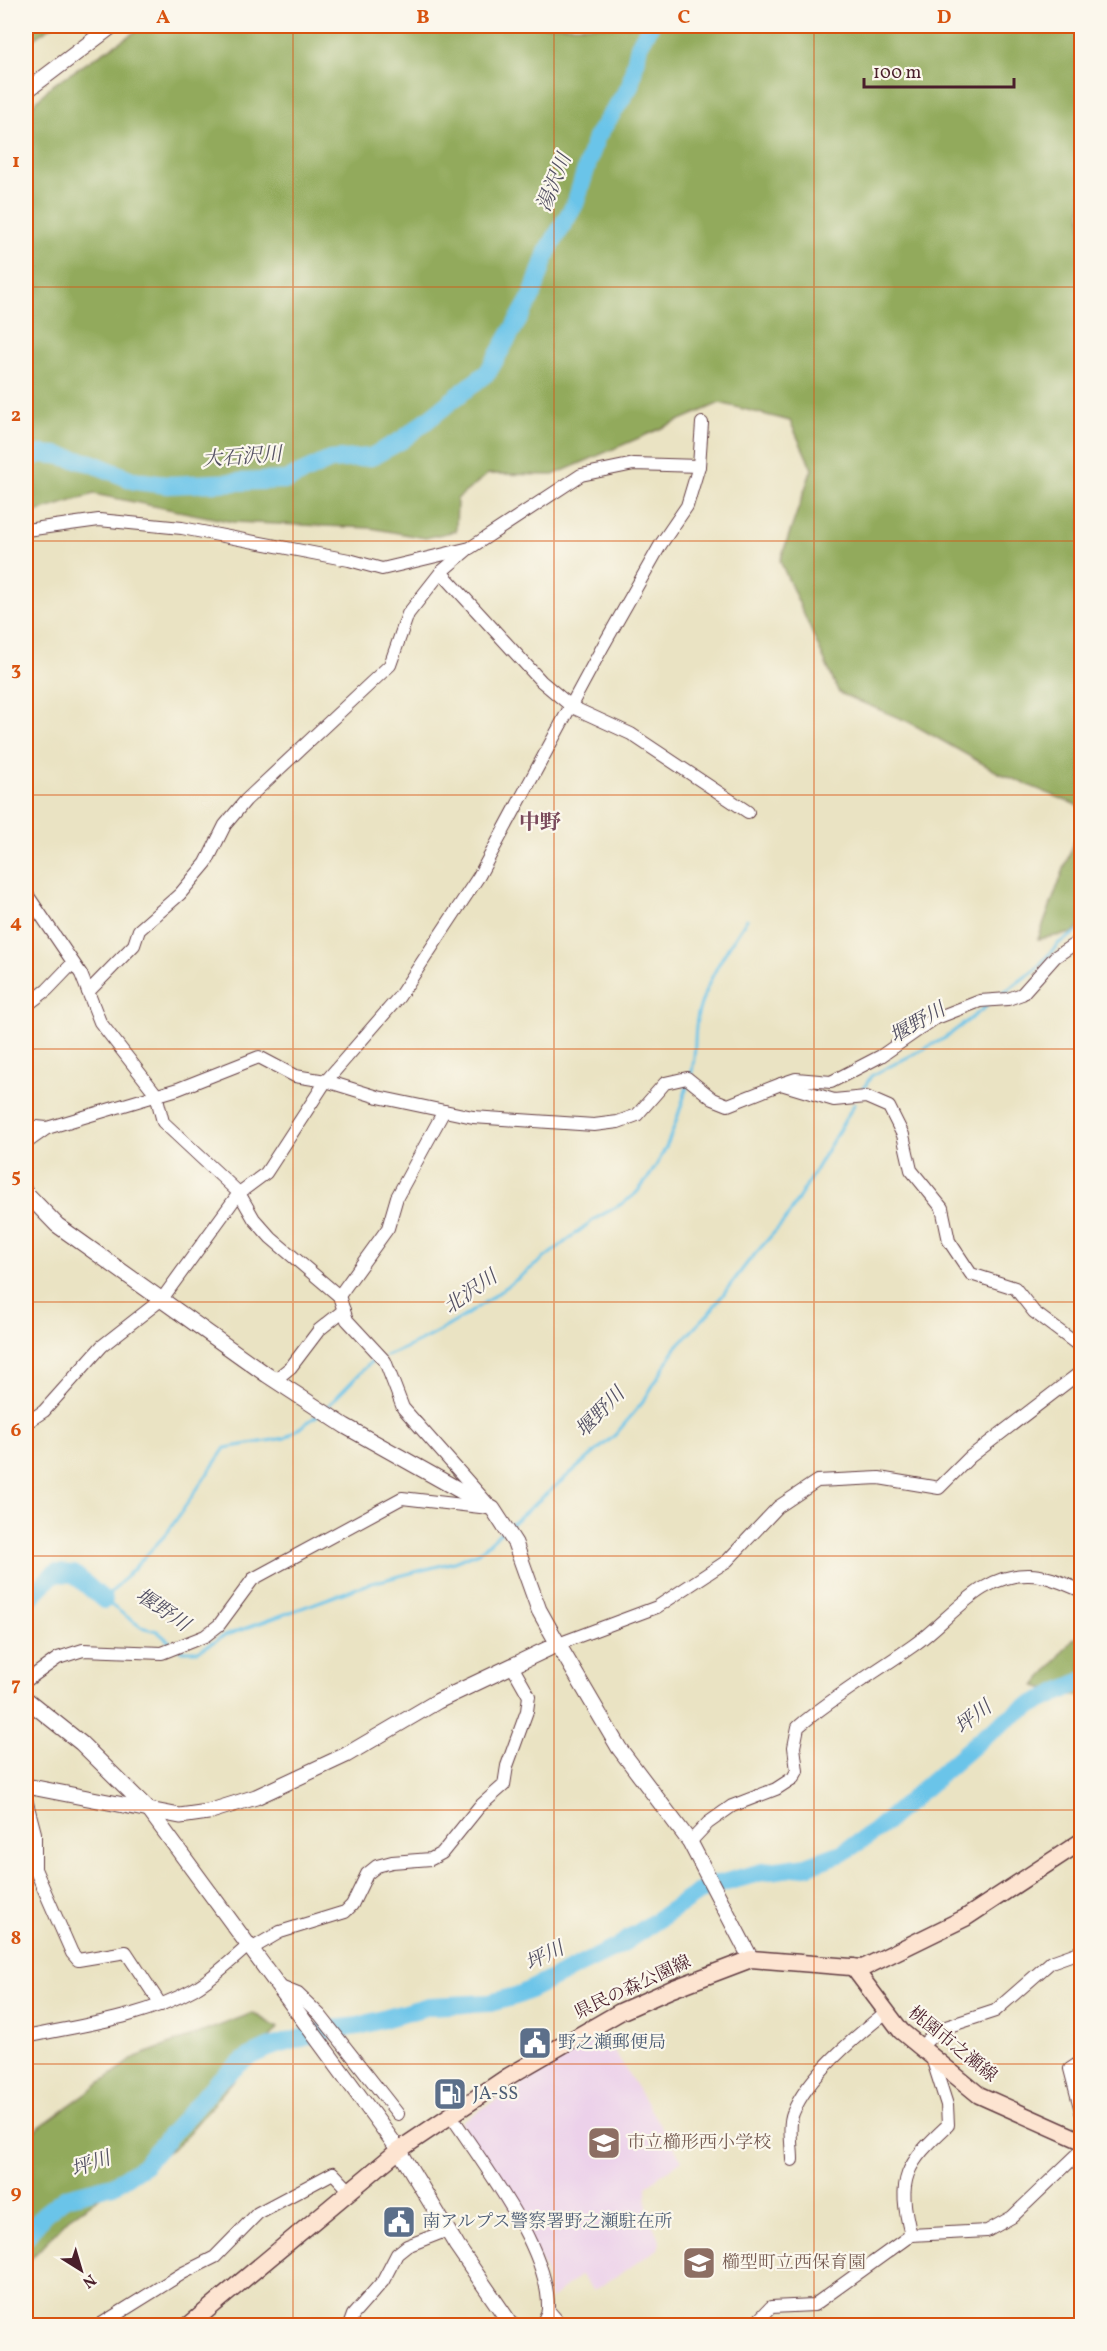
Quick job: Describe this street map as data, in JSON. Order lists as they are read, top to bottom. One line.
{"streets":{"main road":["県民の森公園線","桃園市之瀬線"]},"crossings":[["県民の森公園線","桃園市之瀬線"]],"districts":["中野"],"water":["湯沢川","大石沢川","堰野川","北沢川","坪川"],"places":{"public building":["野之瀬郵便局","南アルプス警察署野之瀬駐在所"],"fuel station":["JA-SS"],"school or university":["市立櫛形西小学校","櫛型町立西保育園"]},"scale_bar":"100 m","north":"bottom right","grid":{"columns":["A","B","C","D"],"rows":["1","2","3","4","5","6","7","8","9"]}}
